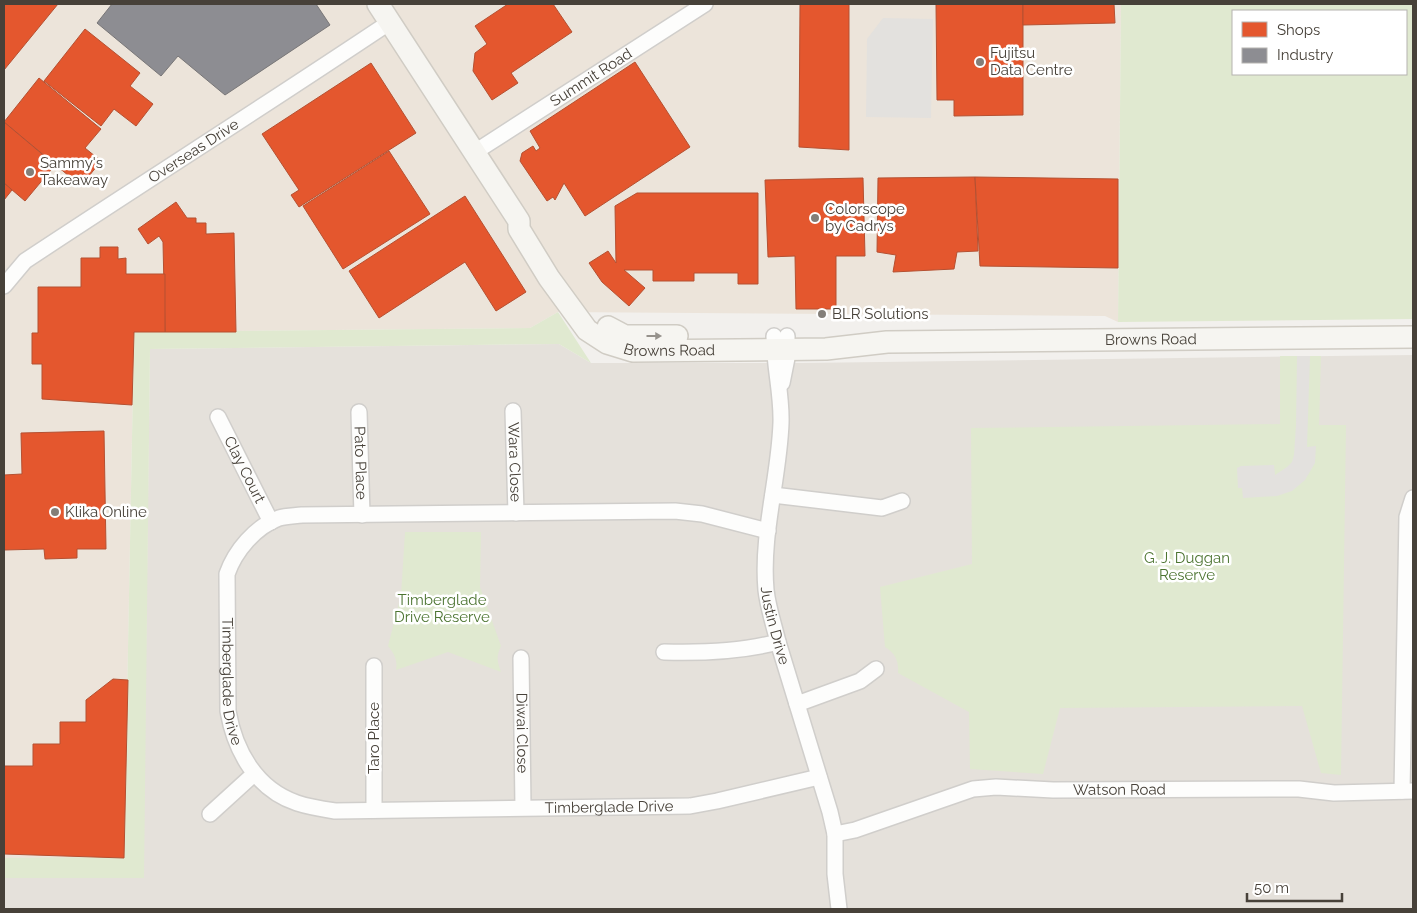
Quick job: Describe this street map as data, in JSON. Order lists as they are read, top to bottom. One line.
{"streets":{"street":["Summit Road","Overseas Drive","Browns Road","Wara Close","Pato Place","Clay Court","Justin Drive","Timberglade Drive","Diwai Close","Taro Place","Watson Road"]},"crossings":[["Summit Road","Browns Road"],["Overseas Drive","Browns Road"],["Browns Road","Justin Drive"],["Wara Close","Timberglade Drive"],["Pato Place","Timberglade Drive"],["Clay Court","Timberglade Drive"],["Justin Drive","Timberglade Drive"],["Justin Drive","Watson Road"],["Timberglade Drive","Diwai Close"],["Timberglade Drive","Taro Place"]],"parks":["G. J. Duggan Reserve","Timberglade Drive Reserve"],"places":["Fujitsu Data Centre","Sammy's Takeaway","Colorscope by Cadrys","BLR Solutions","Klika Online"],"legend":["Shops","Industry"],"scale_bar":"50 m"}
